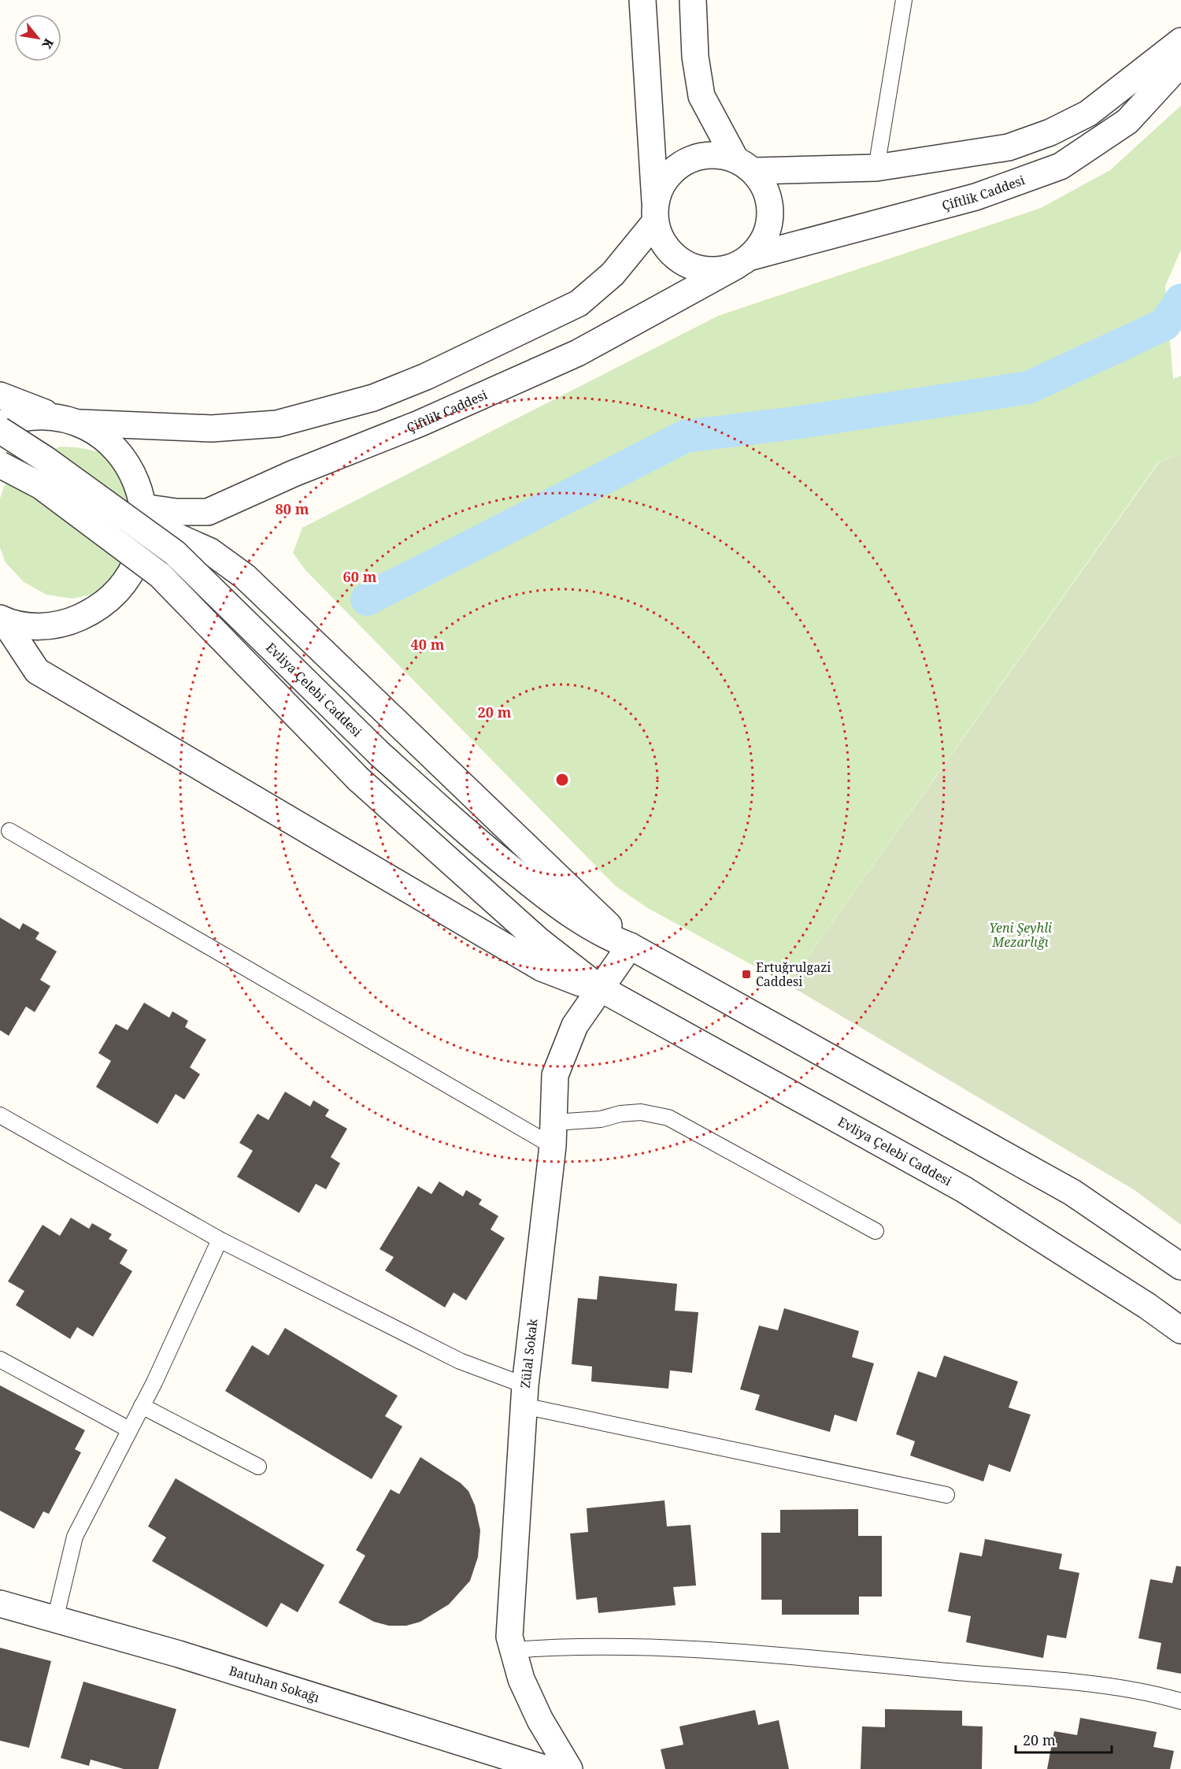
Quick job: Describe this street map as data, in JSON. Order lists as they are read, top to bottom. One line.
{"streets":{"street":["Çiftlik Caddesi","Evliya Çelebi Caddesi","Zülal Sokak","Batuhan Sokağı"]},"crossings":[["Çiftlik Caddesi","Evliya Çelebi Caddesi"],["Evliya Çelebi Caddesi","Zülal Sokak"]],"parks":["Yeni Şeyhli Mezarlığı"],"places":{"transit":["Ertuğrulgazi Caddesi"]},"scale_bar":"20 m","north":"bottom right","rings":["80 m","60 m","40 m","20 m"]}
